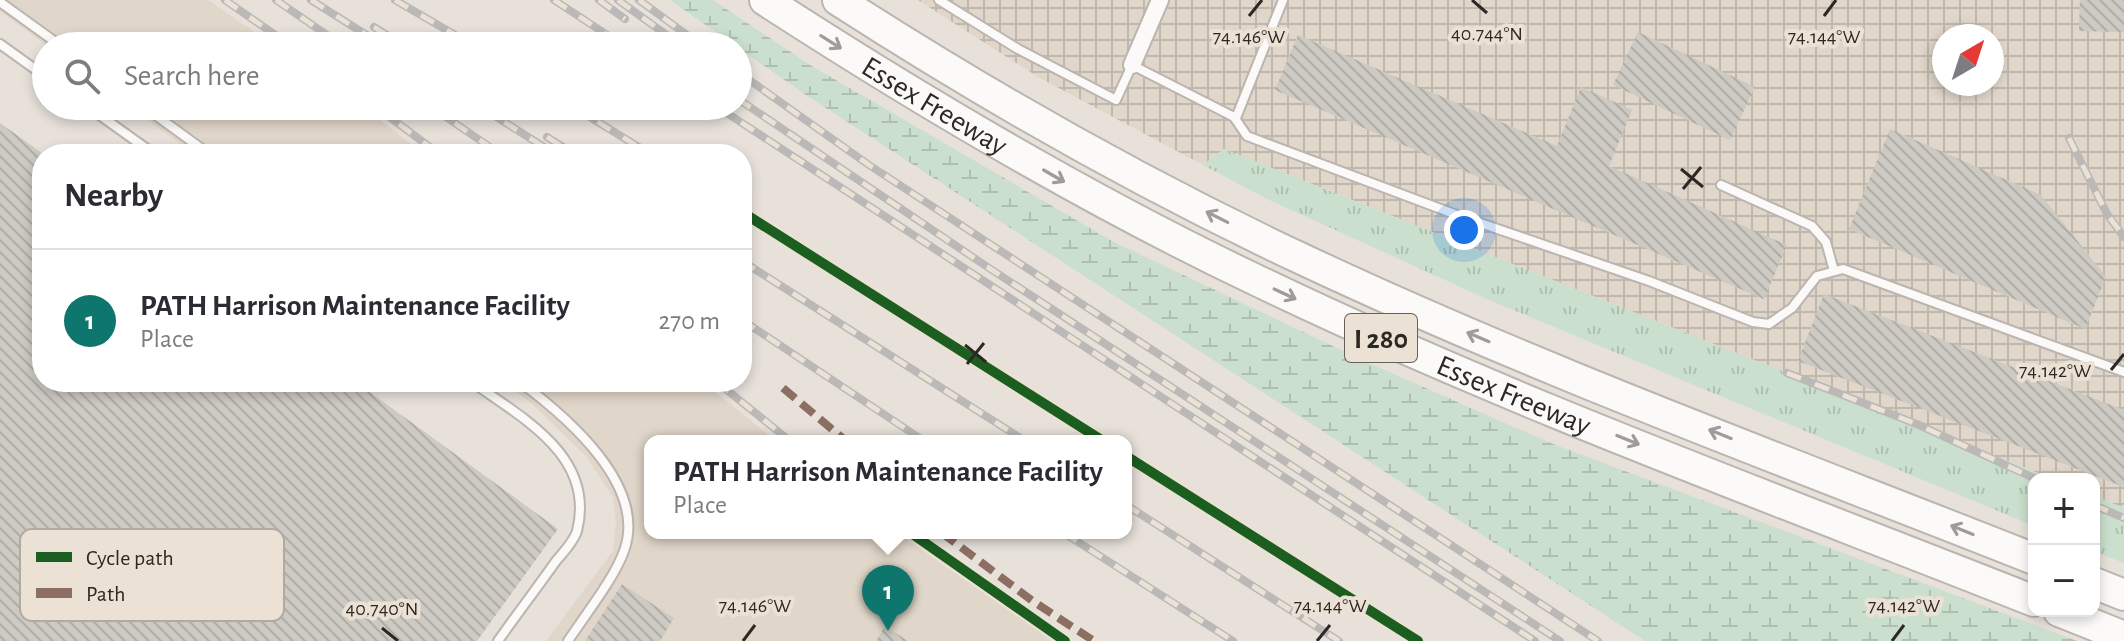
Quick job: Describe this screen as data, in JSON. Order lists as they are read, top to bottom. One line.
{"streets":{"highway":["Essex Freeway","I 280"]},"legend":["Cycle path","Path"],"north":"top right","page":{"search":"Search here","heading":"Nearby","list":[{"mark":"1","name":"PATH Harrison Maintenance Facility","note":"Place","value":"270 m"}],"popup":["PATH Harrison Maintenance Facility","Place"],"map_buttons":["+","−"],"pins":"1"},"coordinates":["40.744°N","74.146°W","74.144°W","74.142°W","40.740°N"]}
